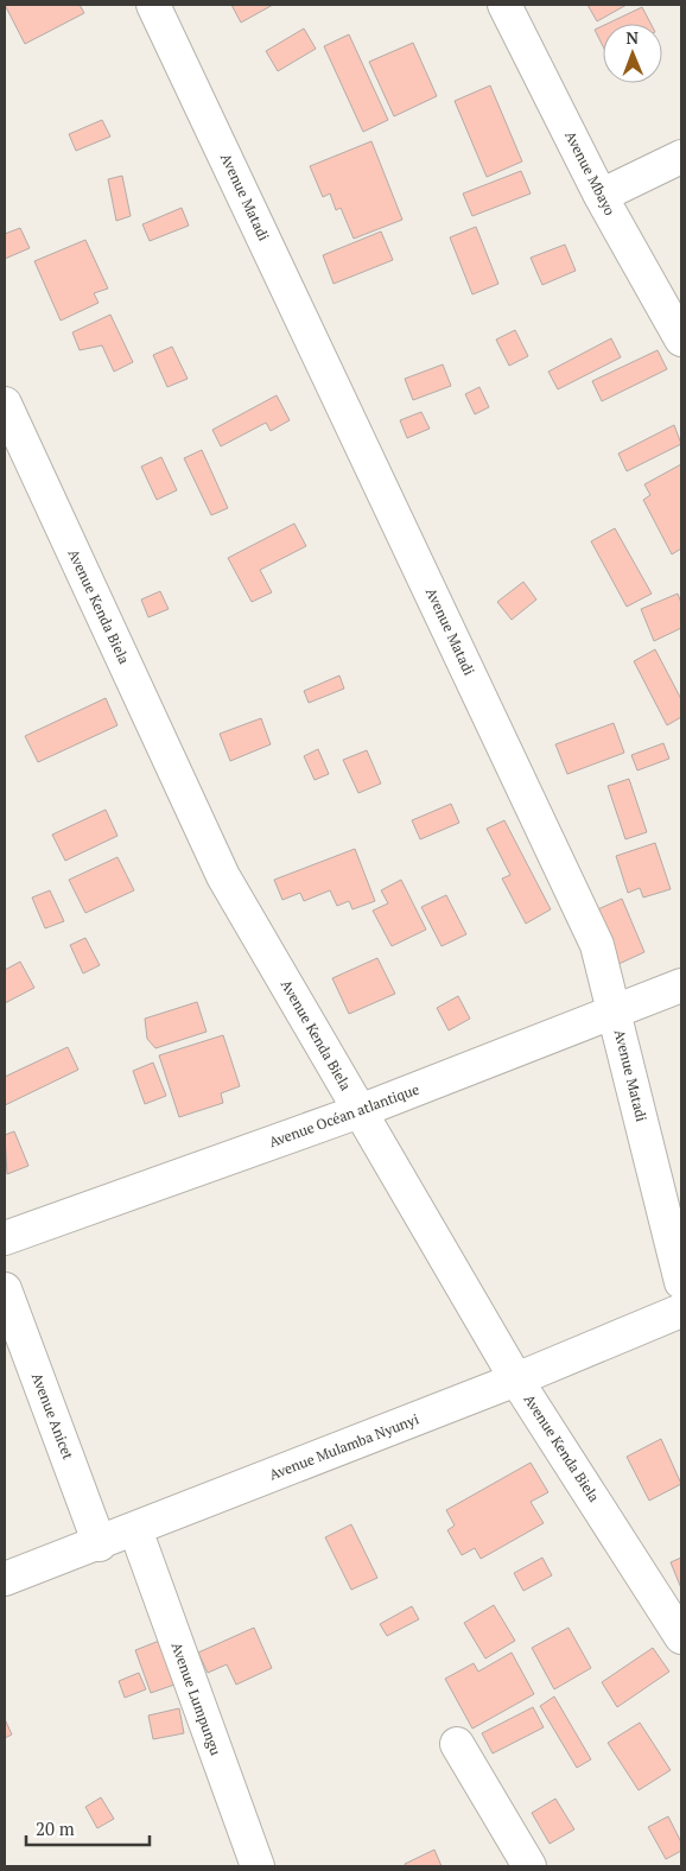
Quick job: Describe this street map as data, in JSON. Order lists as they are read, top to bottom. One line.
{"streets":{"street":["Avenue Mbayo","Avenue Matadi","Avenue Kenda Biela","Avenue Océan atlantique","Avenue Anicet","Avenue Mulamba Nyunyi","Avenue Lumpungu"]},"crossings":[["Avenue Matadi","Avenue Océan atlantique"],["Avenue Kenda Biela","Avenue Océan atlantique"],["Avenue Kenda Biela","Avenue Mulamba Nyunyi"],["Avenue Anicet","Avenue Mulamba Nyunyi"],["Avenue Mulamba Nyunyi","Avenue Lumpungu"]],"scale_bar":"20 m","north":"top"}
